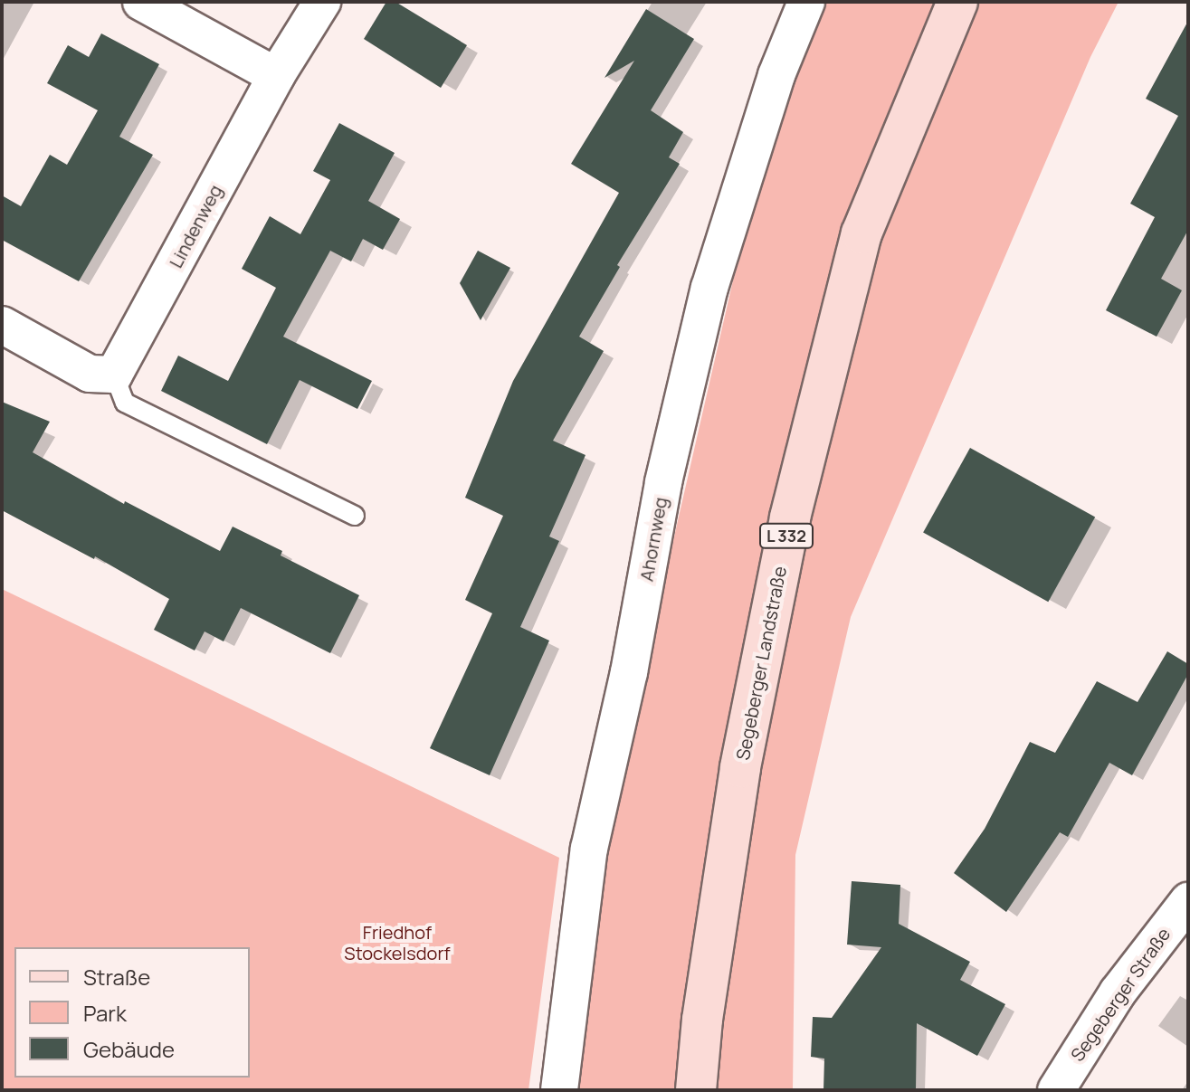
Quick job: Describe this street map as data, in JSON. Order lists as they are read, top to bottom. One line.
{"streets":{"main road":["L 332","Segeberger Landstraße"],"street":["Lindenweg","Ahornweg","Segeberger Straße"]},"parks":["Friedhof Stockelsdorf"],"legend":["Straße","Park","Gebäude"]}
